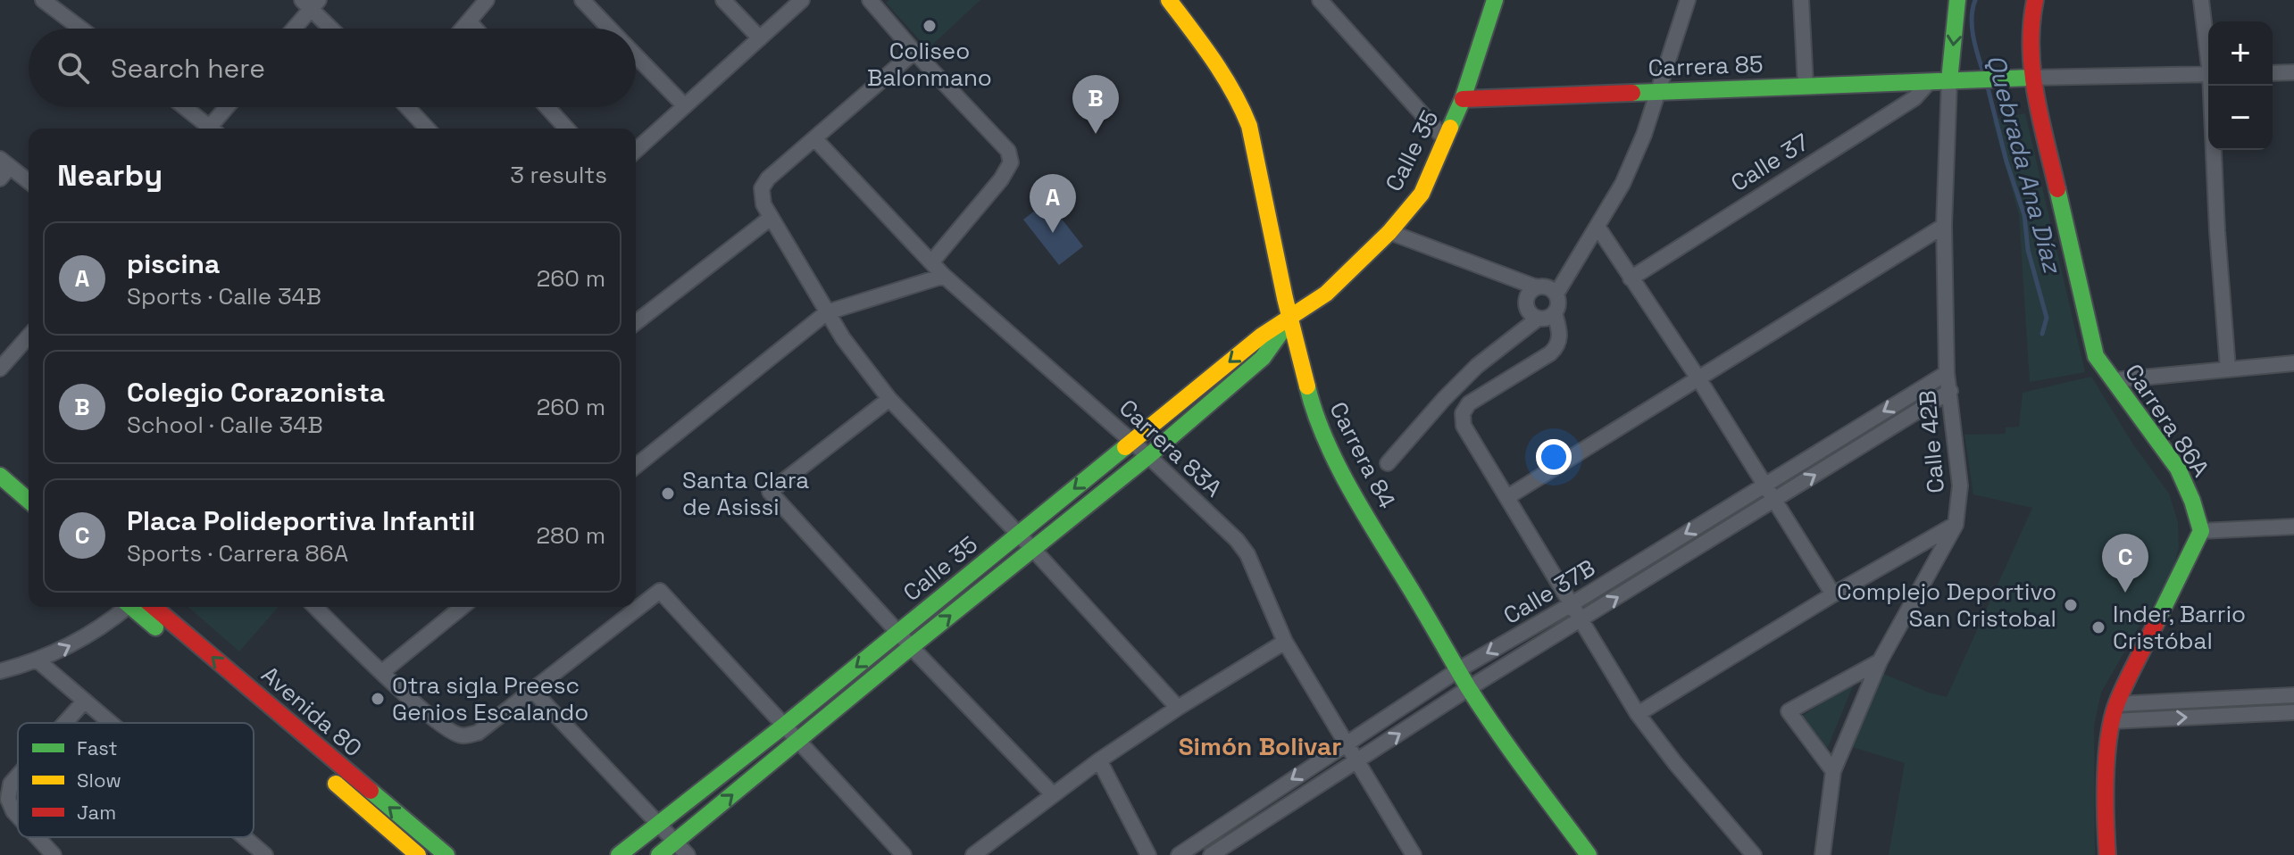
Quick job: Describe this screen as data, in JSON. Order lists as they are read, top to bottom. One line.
{"streets":{"street":["Carrera 85","Calle 35","Calle 37","Carrera 86A","Calle 42B","Carrera 83A","Carrera 84","Calle 37B","Avenida 80"]},"crossings":[["Carrera 85","Calle 35"],["Carrera 85","Calle 37"],["Carrera 85","Calle 42B"],["Calle 35","Carrera 83A"],["Calle 35","Carrera 84"],["Calle 42B","Calle 37B"],["Carrera 83A","Calle 37B"],["Carrera 84","Calle 37B"]],"districts":["Simón Bolivar"],"water":["Quebrada Ana Díaz"],"places":["Coliseo Balonmano","Santa Clara de Asissi","Complejo Deportivo San Cristobal","Inder, Barrio Cristóbal","Otra sigla Preesc Genios Escalando"],"legend":["Fast","Slow","Jam"],"page":{"map_buttons":["+","−"],"search":"Search here","pins":["B","A","C"],"heading":["Nearby","3 results"],"list":[{"mark":"A","name":"piscina","note":"Sports · Calle 34B","value":"260 m"},{"mark":"B","name":"Colegio Corazonista","note":"School · Calle 34B","value":"260 m"},{"mark":"C","name":"Placa Polideportiva Infantil","note":"Sports · Carrera 86A","value":"280 m"}]}}
